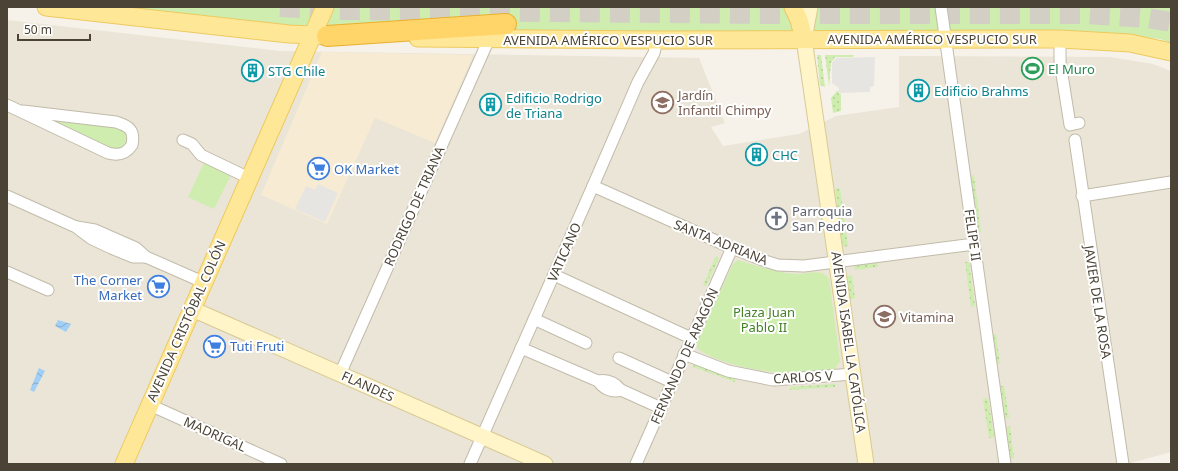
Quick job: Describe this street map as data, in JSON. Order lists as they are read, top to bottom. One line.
{"streets":{"main road":["AVENIDA AMÉRICO VESPUCIO SUR","AVENIDA CRISTÓBAL COLÓN","AVENIDA ISABEL LA CATÓLICA","FLANDES"],"street":["RODRIGO DE TRIANA","FELIPE II","SANTA ADRIANA","VATICANO","JAVIER DE LA ROSA","FERNANDO DE ARAGÓN","CARLOS V","MADRIGAL"]},"crossings":[["AVENIDA AMÉRICO VESPUCIO SUR","RODRIGO DE TRIANA"],["AVENIDA AMÉRICO VESPUCIO SUR","FELIPE II"],["AVENIDA AMÉRICO VESPUCIO SUR","VATICANO"],["AVENIDA AMÉRICO VESPUCIO SUR","AVENIDA CRISTÓBAL COLÓN"],["AVENIDA AMÉRICO VESPUCIO SUR","AVENIDA ISABEL LA CATÓLICA"],["RODRIGO DE TRIANA","FLANDES"],["FELIPE II","SANTA ADRIANA"],["SANTA ADRIANA","VATICANO"],["SANTA ADRIANA","AVENIDA ISABEL LA CATÓLICA"],["SANTA ADRIANA","FERNANDO DE ARAGÓN"],["VATICANO","FLANDES"],["AVENIDA CRISTÓBAL COLÓN","FLANDES"],["AVENIDA CRISTÓBAL COLÓN","MADRIGAL"],["AVENIDA ISABEL LA CATÓLICA","CARLOS V"],["FERNANDO DE ARAGÓN","CARLOS V"]],"parks":["Plaza Juan Pablo II"],"places":{"sports":["El Muro"],"building":["STG Chile","Edificio Brahms","Edificio Rodrigo de Triana","CHC"],"school or university":["Jardín Infantil Chimpy","Vitamina"],"supermarket":["OK Market","The Corner Market","Tuti Fruti"],"church":["Parroquia San Pedro"]},"scale_bar":"50 m"}
